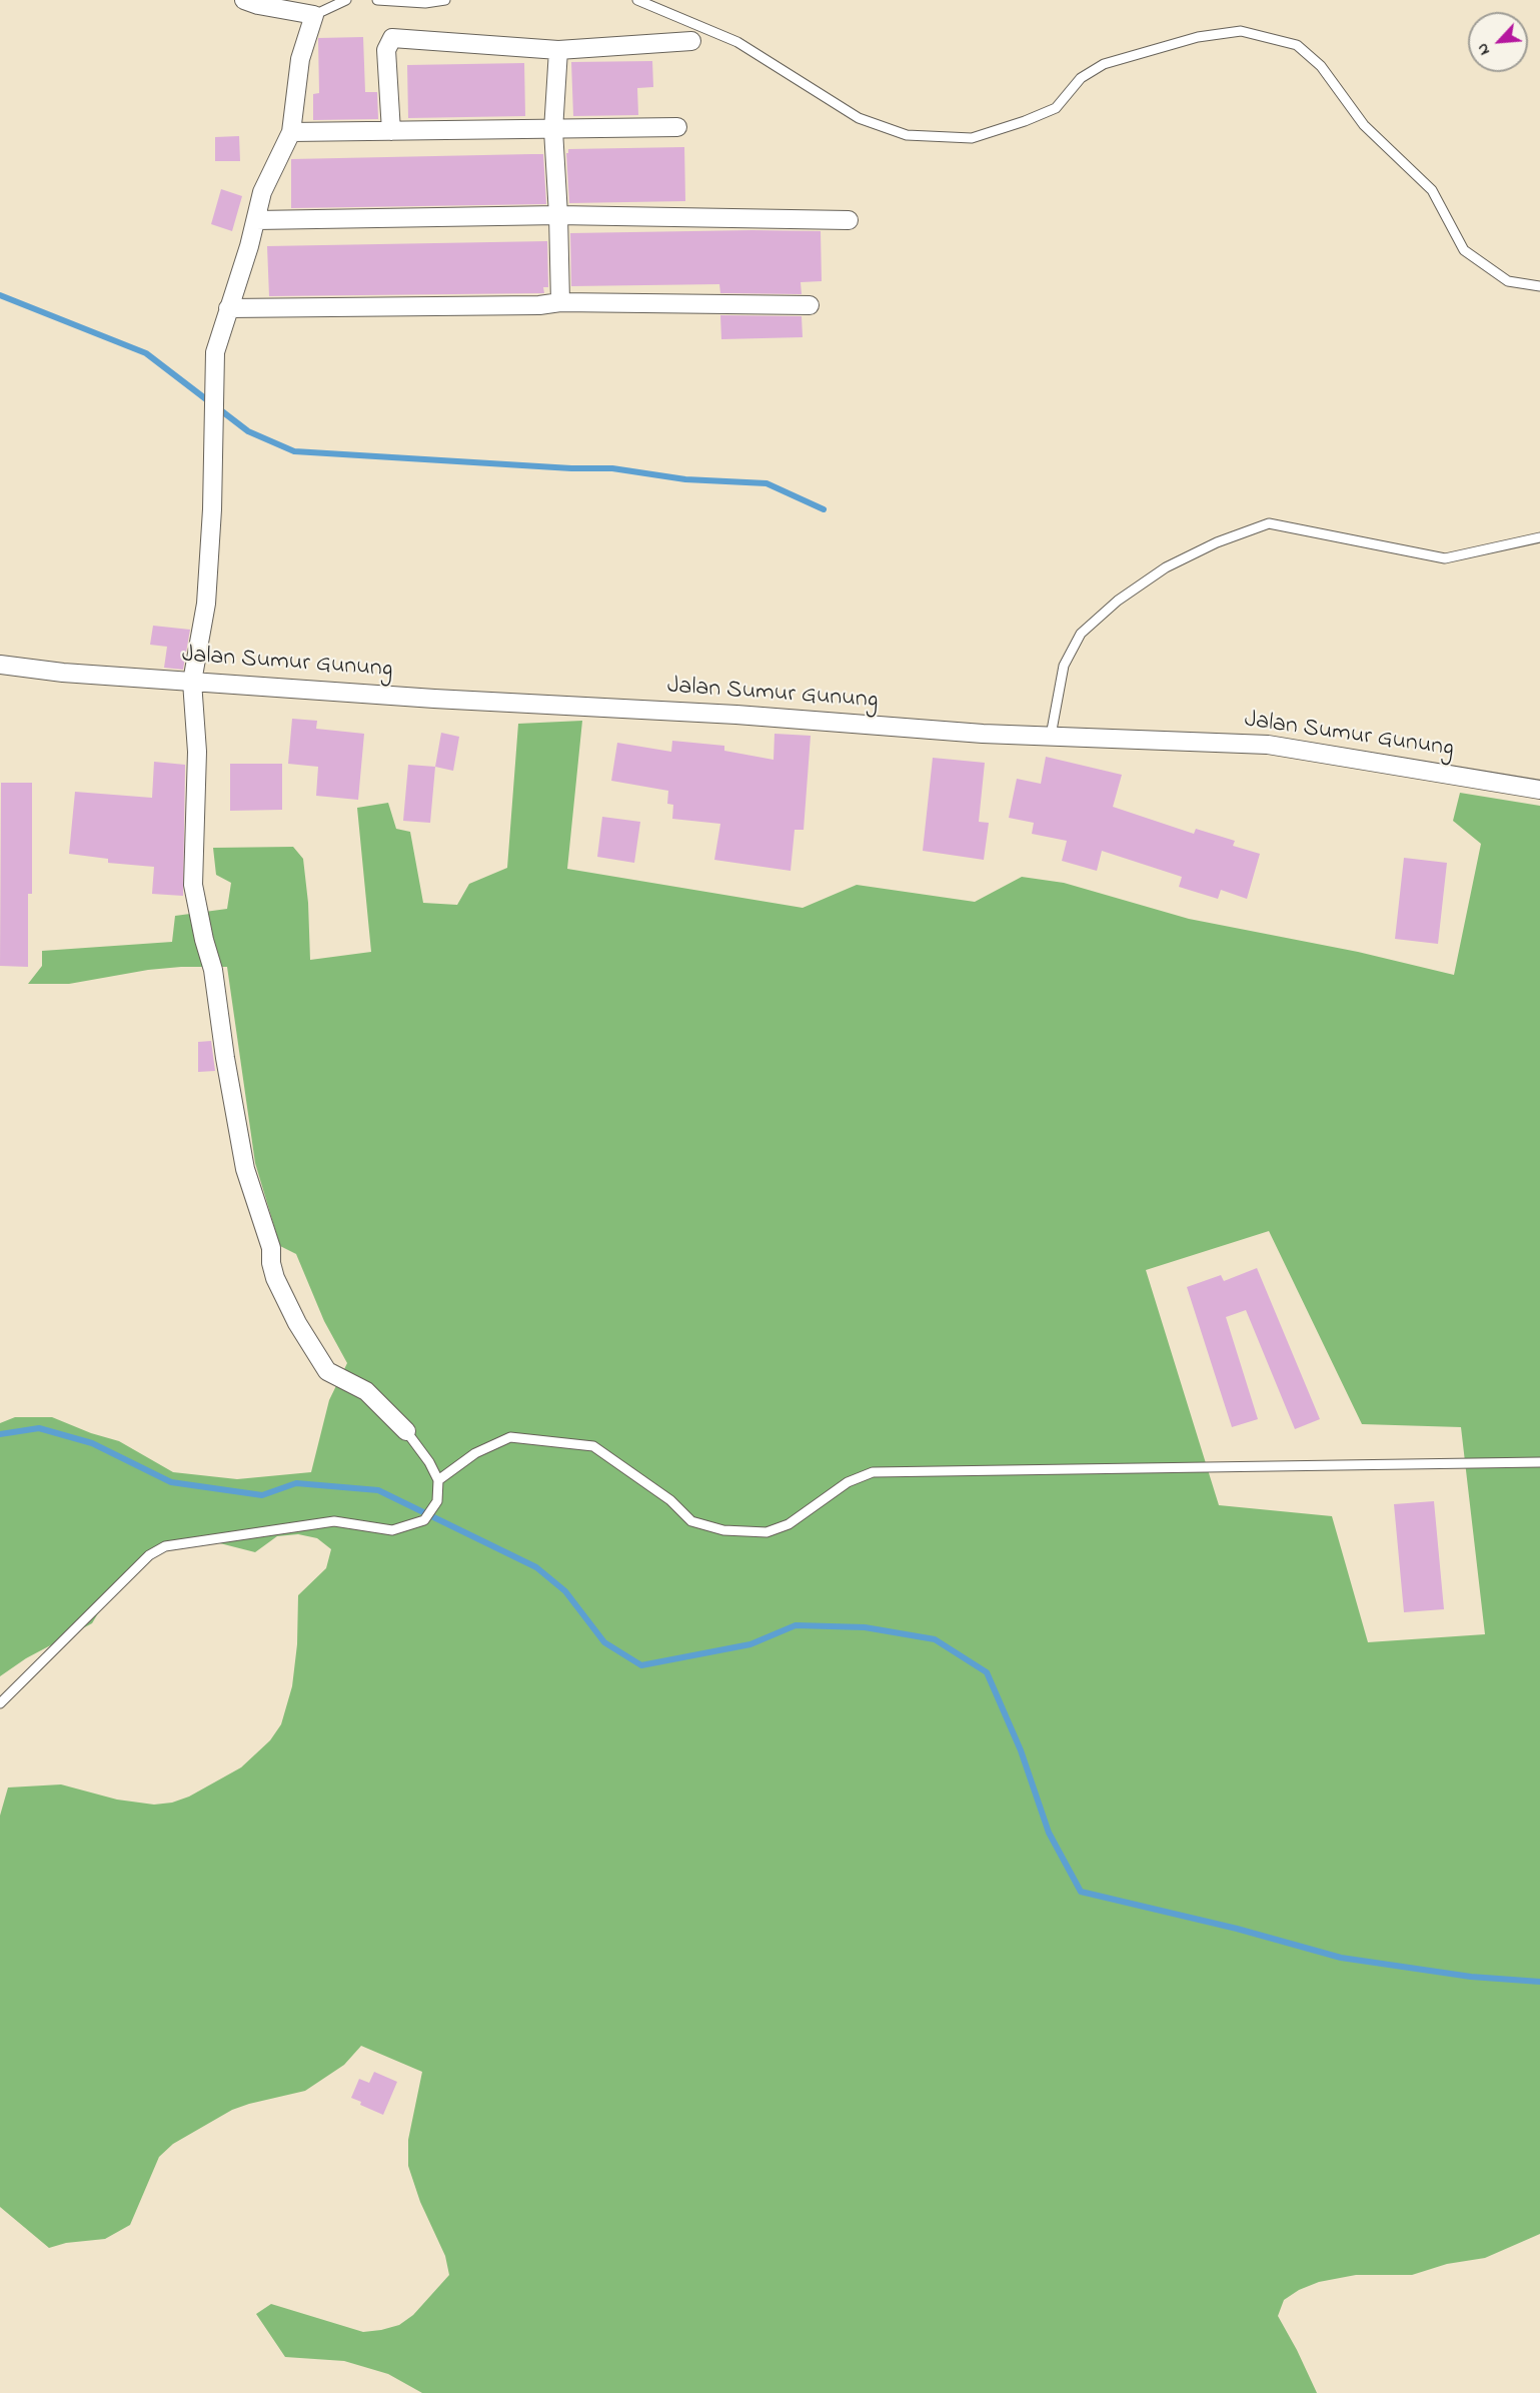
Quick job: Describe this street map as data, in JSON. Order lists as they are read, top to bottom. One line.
{"streets":{"street":["Jalan Sumur Gunung"]},"north":"bottom left"}
